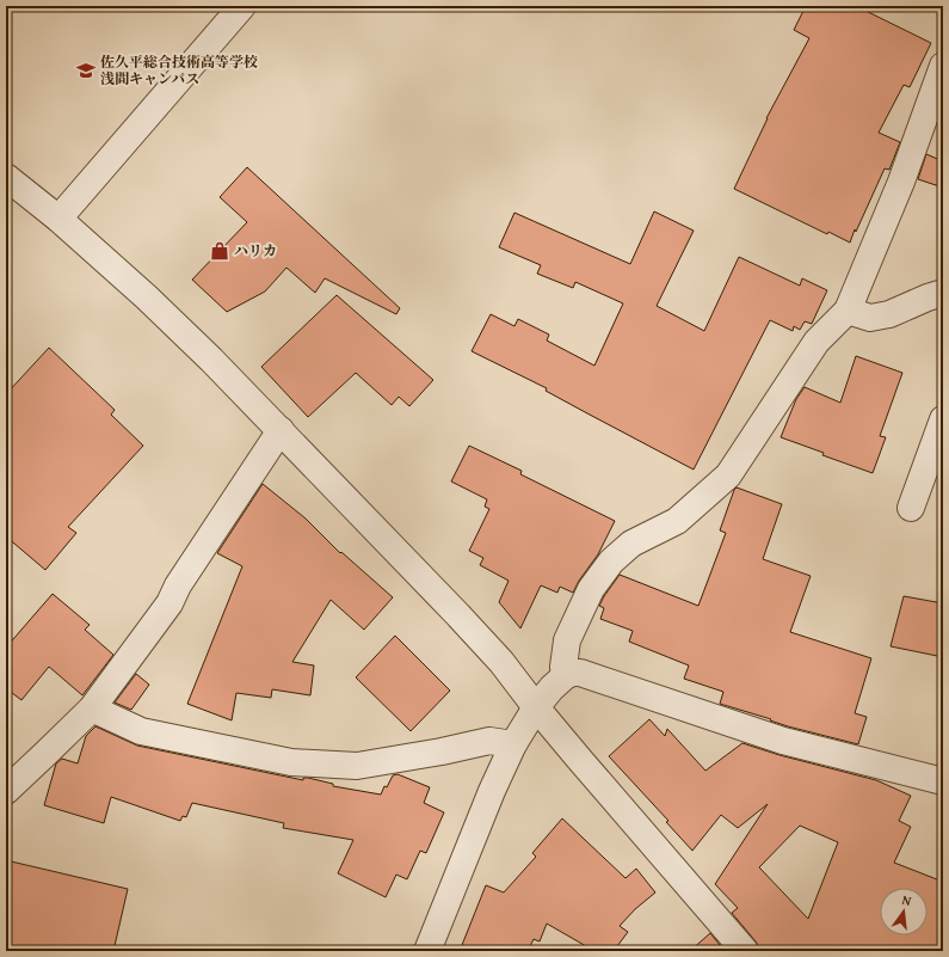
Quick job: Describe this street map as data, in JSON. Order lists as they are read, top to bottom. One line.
{"places":{"school or university":["佐久平総合技術高等学校 浅間キャンパス"],"shop":["ハリカ"]},"north":"top"}
